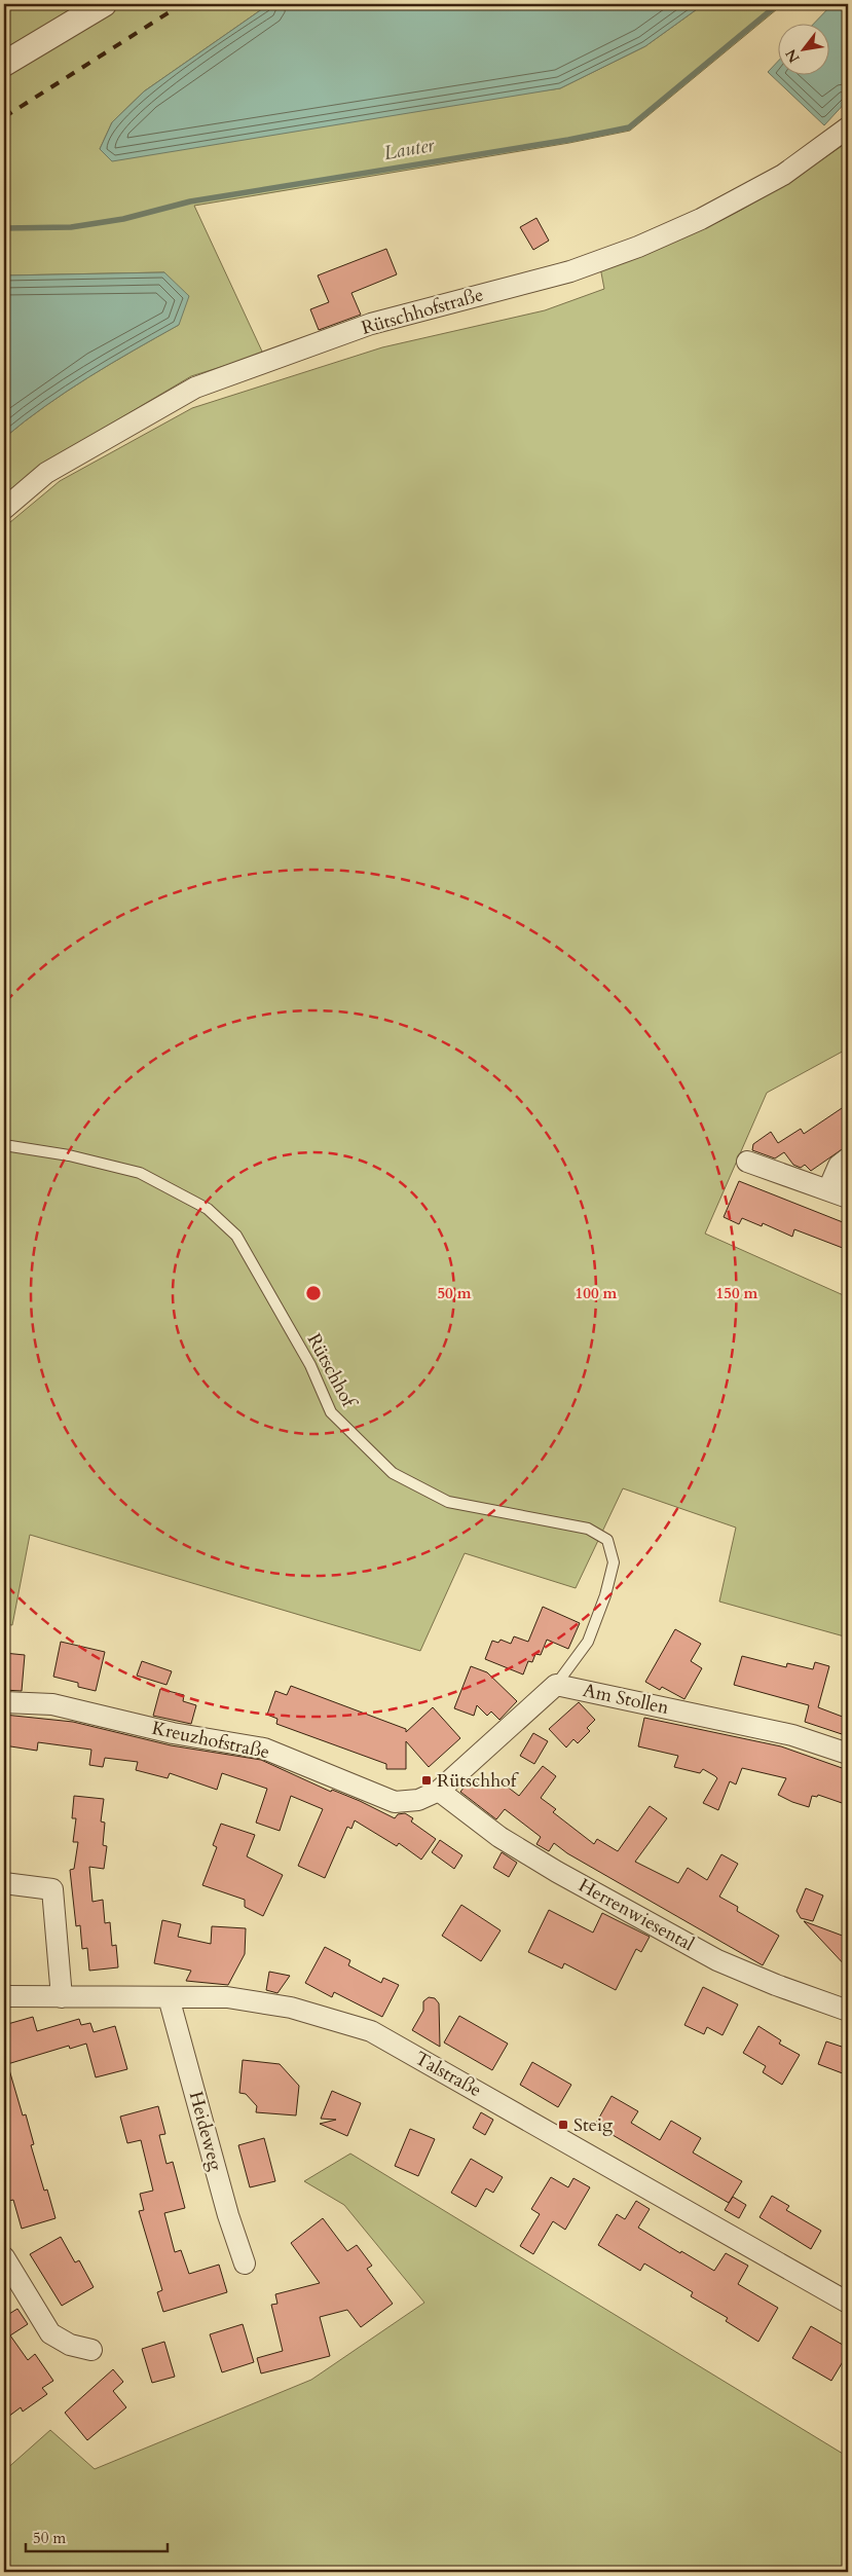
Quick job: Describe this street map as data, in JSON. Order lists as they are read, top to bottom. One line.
{"streets":{"street":["Rütschhofstraße","Am Stollen","Kreuzhofstraße","Herrenwiesental","Talstraße","Heideweg"],"lane":["Rütschhof"]},"crossings":[["Rütschhof","Am Stollen"],["Kreuzhofstraße","Herrenwiesental"],["Talstraße","Heideweg"]],"water":["Lauter"],"places":{"transit":["Rütschhof","Steig"]},"scale_bar":"50 m","north":"bottom left","rings":["50 m","100 m","150 m"]}
